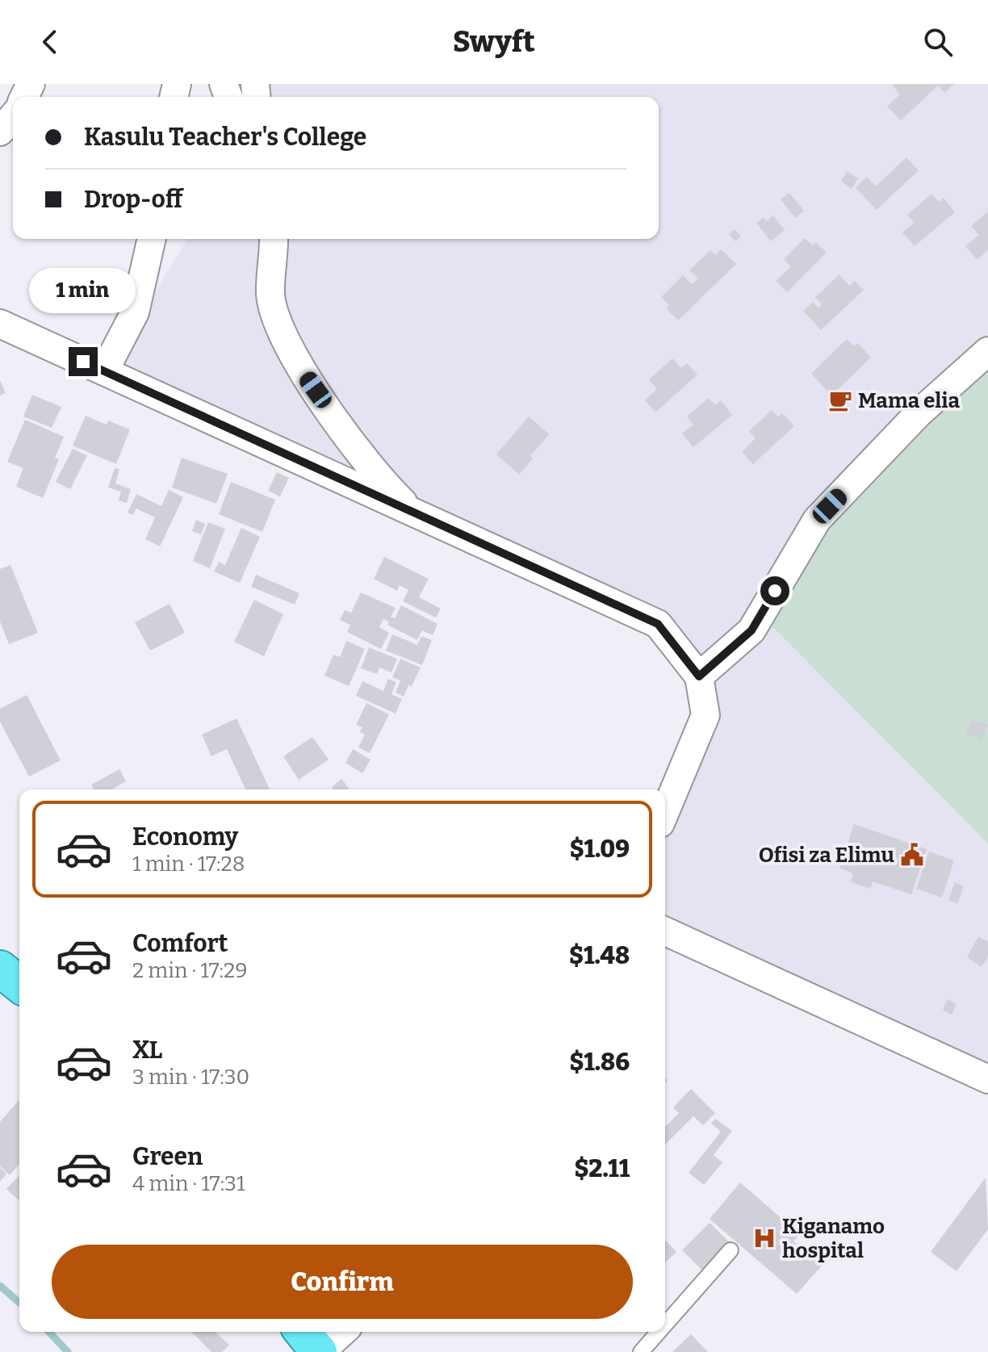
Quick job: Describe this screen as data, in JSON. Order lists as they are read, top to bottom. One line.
{"places":{"cafe":["Mama elia"],"public building":["Ofisi za Elimu"],"hospital":["Kiganamo hospital"]},"page":{"header":"Swyft","banner":["Kasulu Teacher's College","Drop-off"],"bubble":"1 min","list":[{"name":"Economy","note":"1 min · 17:28","value":"$1.09"},{"name":"Comfort","note":"2 min · 17:29","value":"$1.48"},{"name":"XL","note":"3 min · 17:30","value":"$1.86"},{"name":"Green","note":"4 min · 17:31","value":"$2.11"}],"buttons":"Confirm"}}
